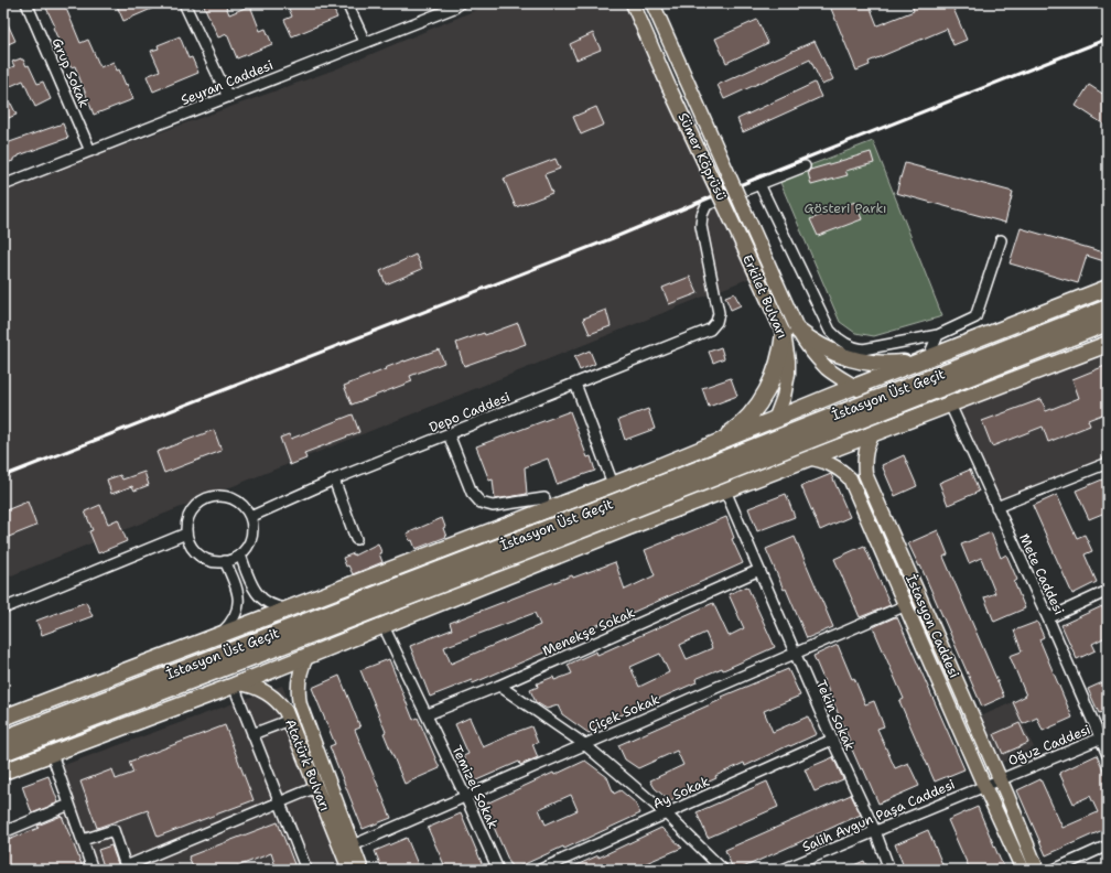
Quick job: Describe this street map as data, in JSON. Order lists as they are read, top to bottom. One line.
{"streets":{"highway":["İstasyon Üst Geçit"],"main road":["Sümer Köprüsü","Erkilet Bulvarı","İstasyon Caddesi","Atatürk Bulvarı"],"street":["Grup Sokak","Seyran Caddesi","Depo Caddesi","Mete Caddesi","Menekşe Sokak","Çiçek Sokak","Tekin Sokak","Oğuz Caddesi","Temizel Sokak","Ay Sokak","Salih Avgun Paşa Caddesi"]},"crossings":[["Grup Sokak","Seyran Caddesi"],["Sümer Köprüsü","Erkilet Bulvarı"],["Erkilet Bulvarı","İstasyon Caddesi"],["Mete Caddesi","Oğuz Caddesi"],["İstasyon Caddesi","Çiçek Sokak"],["İstasyon Caddesi","Oğuz Caddesi"],["İstasyon Caddesi","Salih Avgun Paşa Caddesi"],["Menekşe Sokak","Tekin Sokak"],["Menekşe Sokak","Temizel Sokak"],["Çiçek Sokak","Tekin Sokak"],["Çiçek Sokak","Atatürk Bulvarı"],["Çiçek Sokak","Temizel Sokak"],["Tekin Sokak","Ay Sokak"],["Tekin Sokak","Salih Avgun Paşa Caddesi"],["Oğuz Caddesi","Salih Avgun Paşa Caddesi"]],"parks":["Gösteri Parkı"]}
